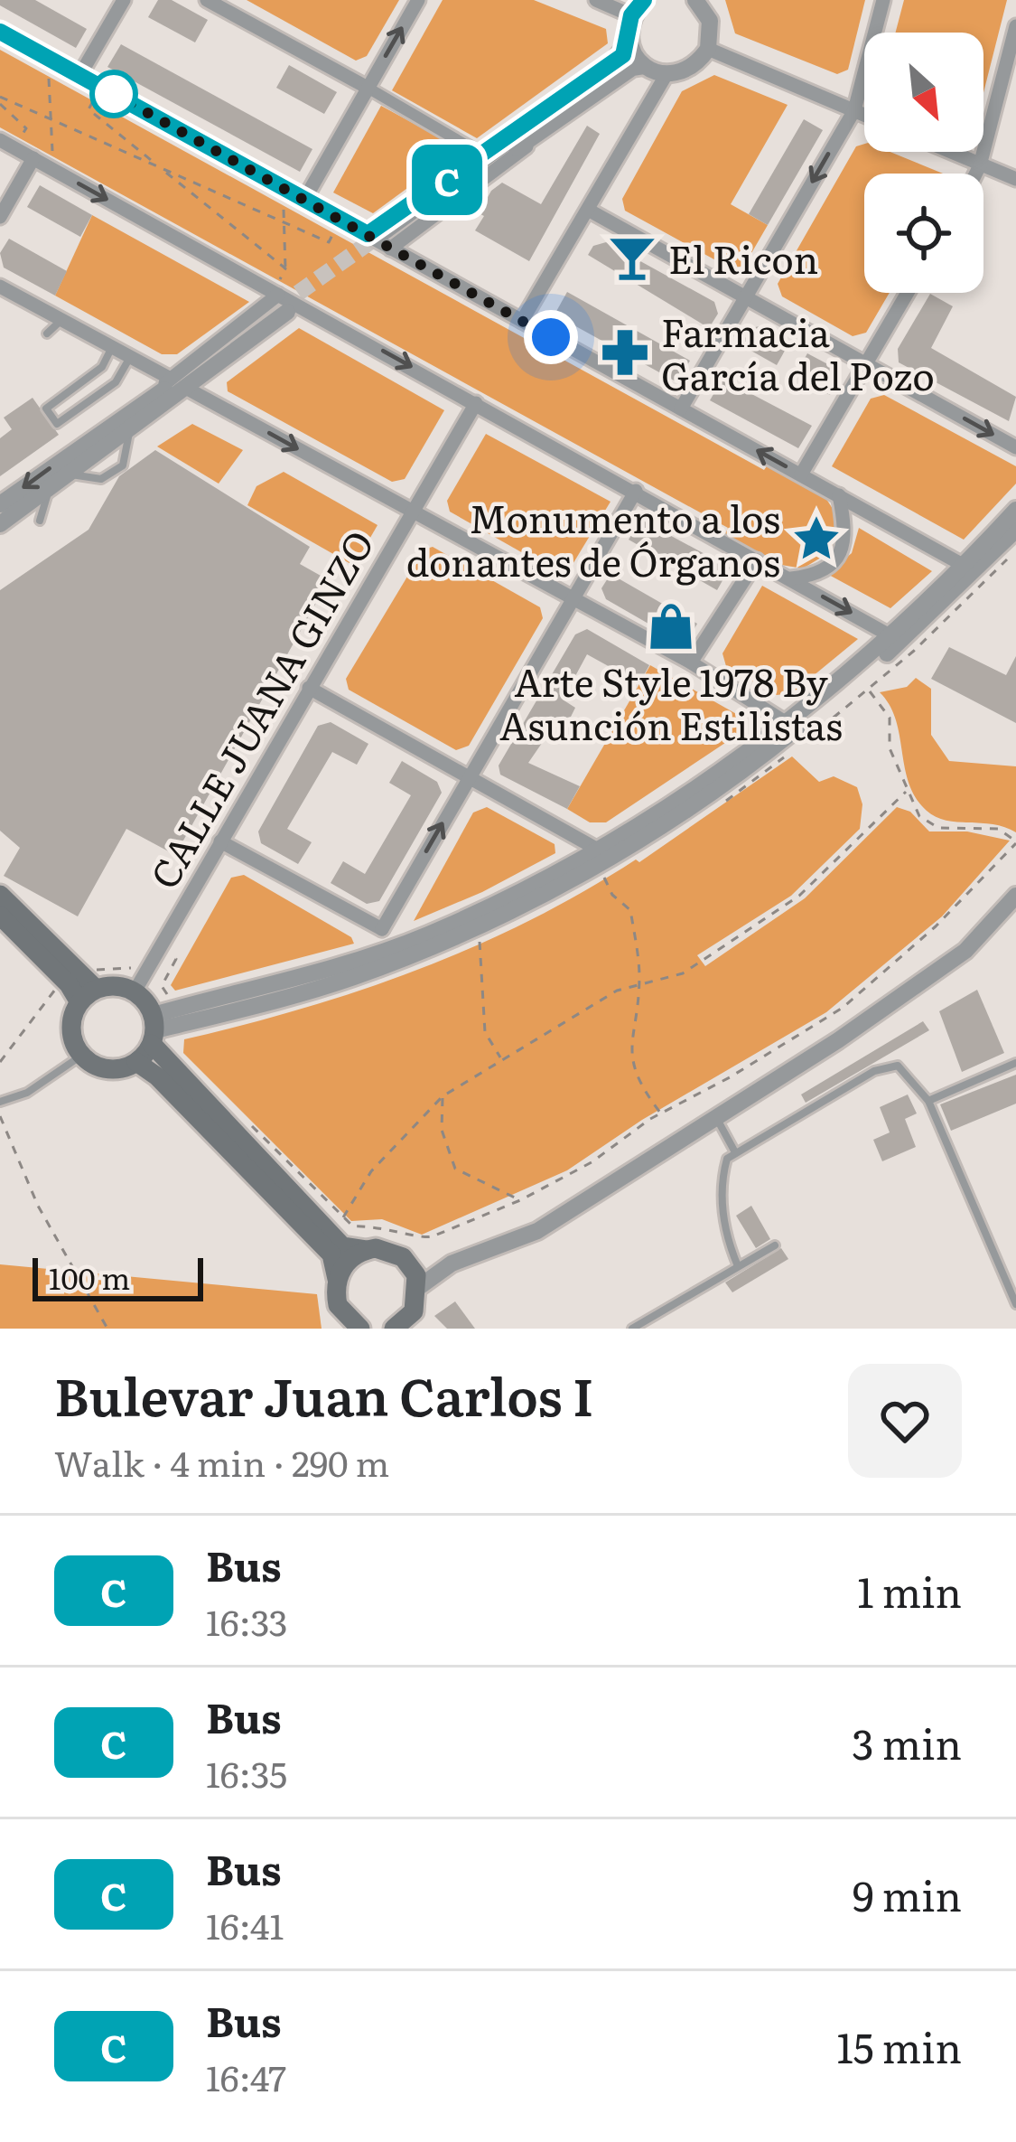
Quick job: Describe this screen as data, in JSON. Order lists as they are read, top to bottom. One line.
{"streets":{"street":["CALLE JUANA GINZO"]},"places":{"bar":["El Ricon"],"pharmacy":["Farmacia García del Pozo"],"place":["Monumento a los donantes de Órganos"],"shop":["Arte Style 1978 By Asunción Estilistas"]},"lines":["bus line C"],"scale_bar":"100 m","north":"bottom right","page":{"on_map":"C","scale":"100 m","heading":["Bulevar Juan Carlos I","Walk · 4 min · 290 m"],"list":[{"mark":"C","name":"Bus","note":"16:33","value":"1 min"},{"mark":"C","name":"Bus","note":"16:35","value":"3 min"},{"mark":"C","name":"Bus","note":"16:41","value":"9 min"},{"mark":"C","name":"Bus","note":"16:47","value":"15 min"}]}}
